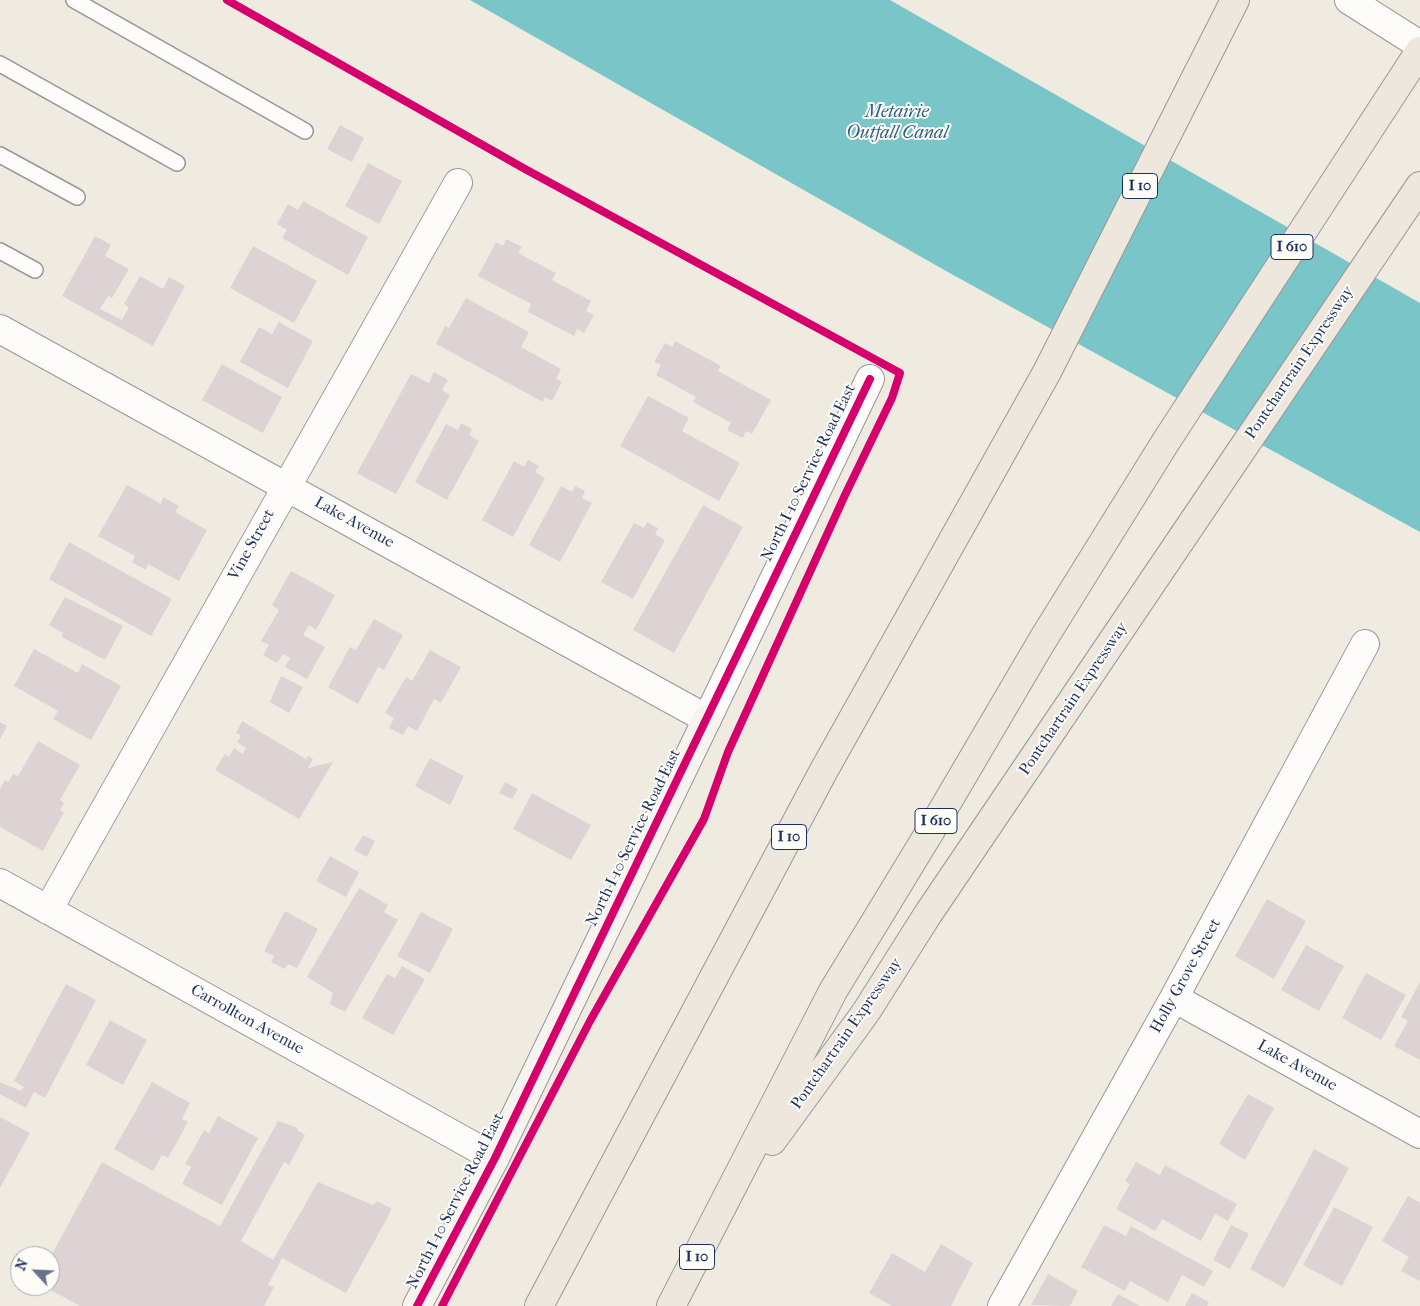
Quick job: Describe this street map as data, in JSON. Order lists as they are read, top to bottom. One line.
{"streets":{"highway":["I 10","I 610","Pontchartrain Expressway"],"street":["North I-10 Service Road East","Lake Avenue","Vine Street","Holly Grove Street","Carrollton Avenue"]},"crossings":[["I 10","I 610"],["I 10","Pontchartrain Expressway"],["I 610","Pontchartrain Expressway"],["North I-10 Service Road East","Lake Avenue"],["North I-10 Service Road East","Carrollton Avenue"],["Lake Avenue","Vine Street"],["Lake Avenue","Holly Grove Street"],["Vine Street","Carrollton Avenue"]],"water":["Metairie Outfall Canal"],"north":"top left"}
